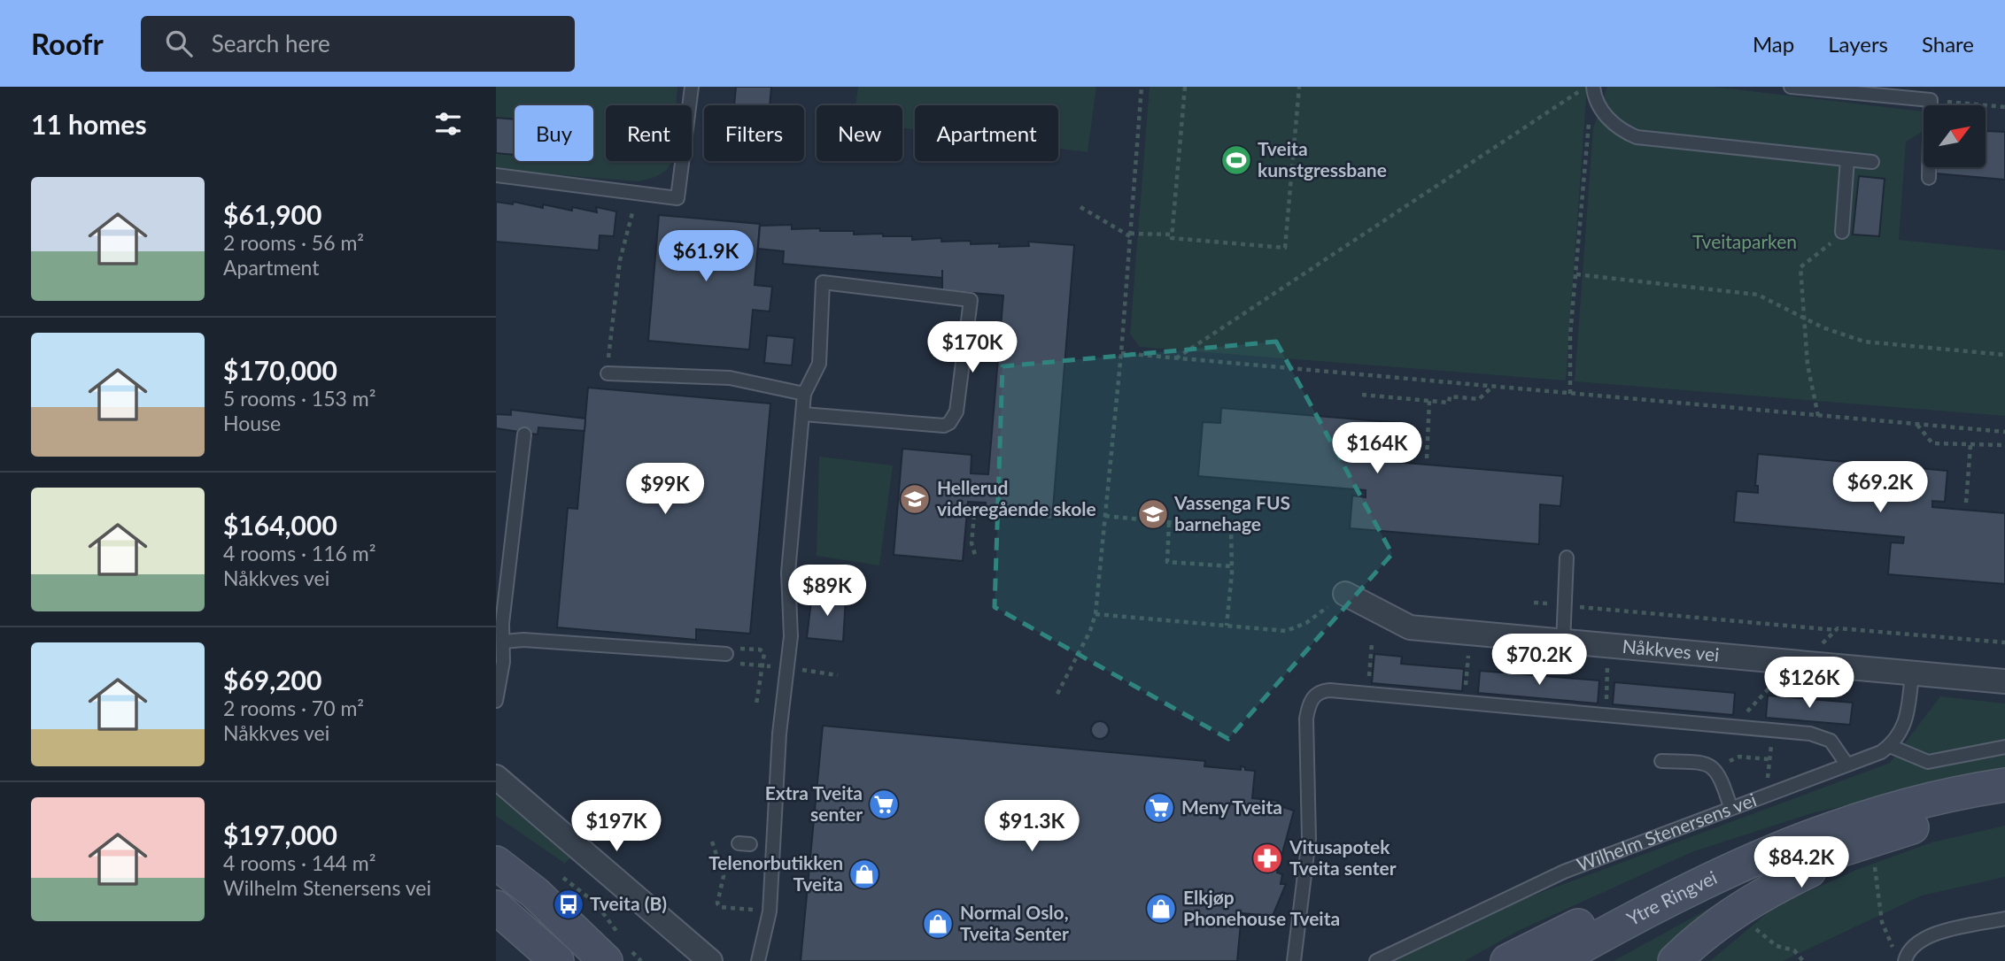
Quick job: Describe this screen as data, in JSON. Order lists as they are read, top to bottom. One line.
{"streets":{"main road":["Ytre Ringvei"],"street":["Nåkkves vei"],"lane":["Wilhelm Stenersens vei"]},"parks":["Tveitaparken"],"places":{"sports":["Tveita kunstgressbane"],"school or university":["Hellerud videregående skole","Vassenga FUS barnehage"],"supermarket":["Extra Tveita senter","Meny Tveita"],"pharmacy":["Vitusapotek Tveita senter"],"shop":["Telenorbutikken Tveita","Elkjøp Phonehouse Tveita","Normal Oslo, Tveita Senter"],"bus stop":["Tveita (B)"]},"north":"top right","page":{"header":"Roofr","search":"Search here","nav":["Map","Layers","Share"],"heading":"11 homes","chip":["Buy","Rent","Filters","New","Apartment"],"list":[{"name":"$61,900","note":"2 rooms · 56 m² · Apartment"},{"name":"$170,000","note":"5 rooms · 153 m² · House"},{"name":"$164,000","note":"4 rooms · 116 m² · Nåkkves vei"},{"name":"$69,200","note":"2 rooms · 70 m² · Nåkkves vei"},{"name":"$197,000","note":"4 rooms · 144 m² · Wilhelm Stenersens vei"}],"price":["$61.9K","$170K","$164K","$69.2K","$99K","$89K","$70.2K","$126K","$197K","$91.3K","$84.2K"]}}
